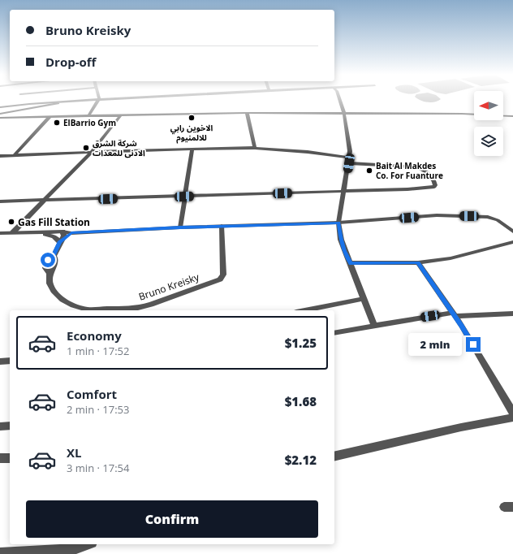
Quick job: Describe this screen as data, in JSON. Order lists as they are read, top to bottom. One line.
{"streets":{"street":["Bruno Kreisky"]},"places":["الاخوين رابي للالمنيوم","ElBarrio Gym","شركة الشرق الادنى للمعدات","Bait Al Makdes Co. For Fuanture","Gas Fill Station"],"north":"left","page":{"banner":["Bruno Kreisky","Drop-off"],"list":[{"name":"Economy","note":"1 min · 17:52","value":"$1.25"},{"name":"Comfort","note":"2 min · 17:53","value":"$1.68"},{"name":"XL","note":"3 min · 17:54","value":"$2.12"}],"bubble":"2 min","buttons":"Confirm"}}
